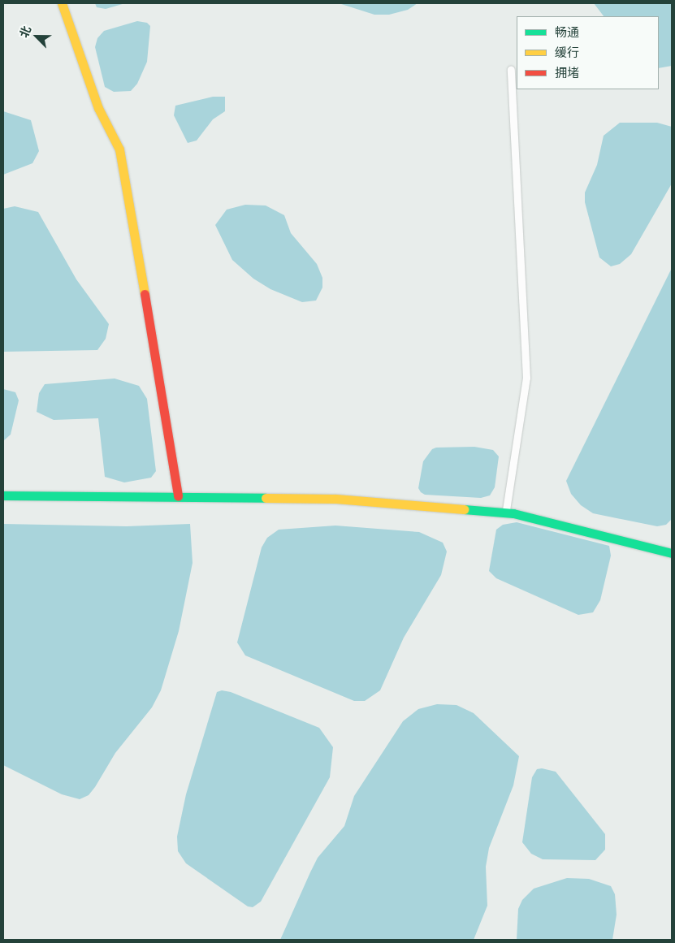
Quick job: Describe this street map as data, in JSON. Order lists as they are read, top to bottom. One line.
{"legend":["畅通","缓行","拥堵"],"north":"top left"}
